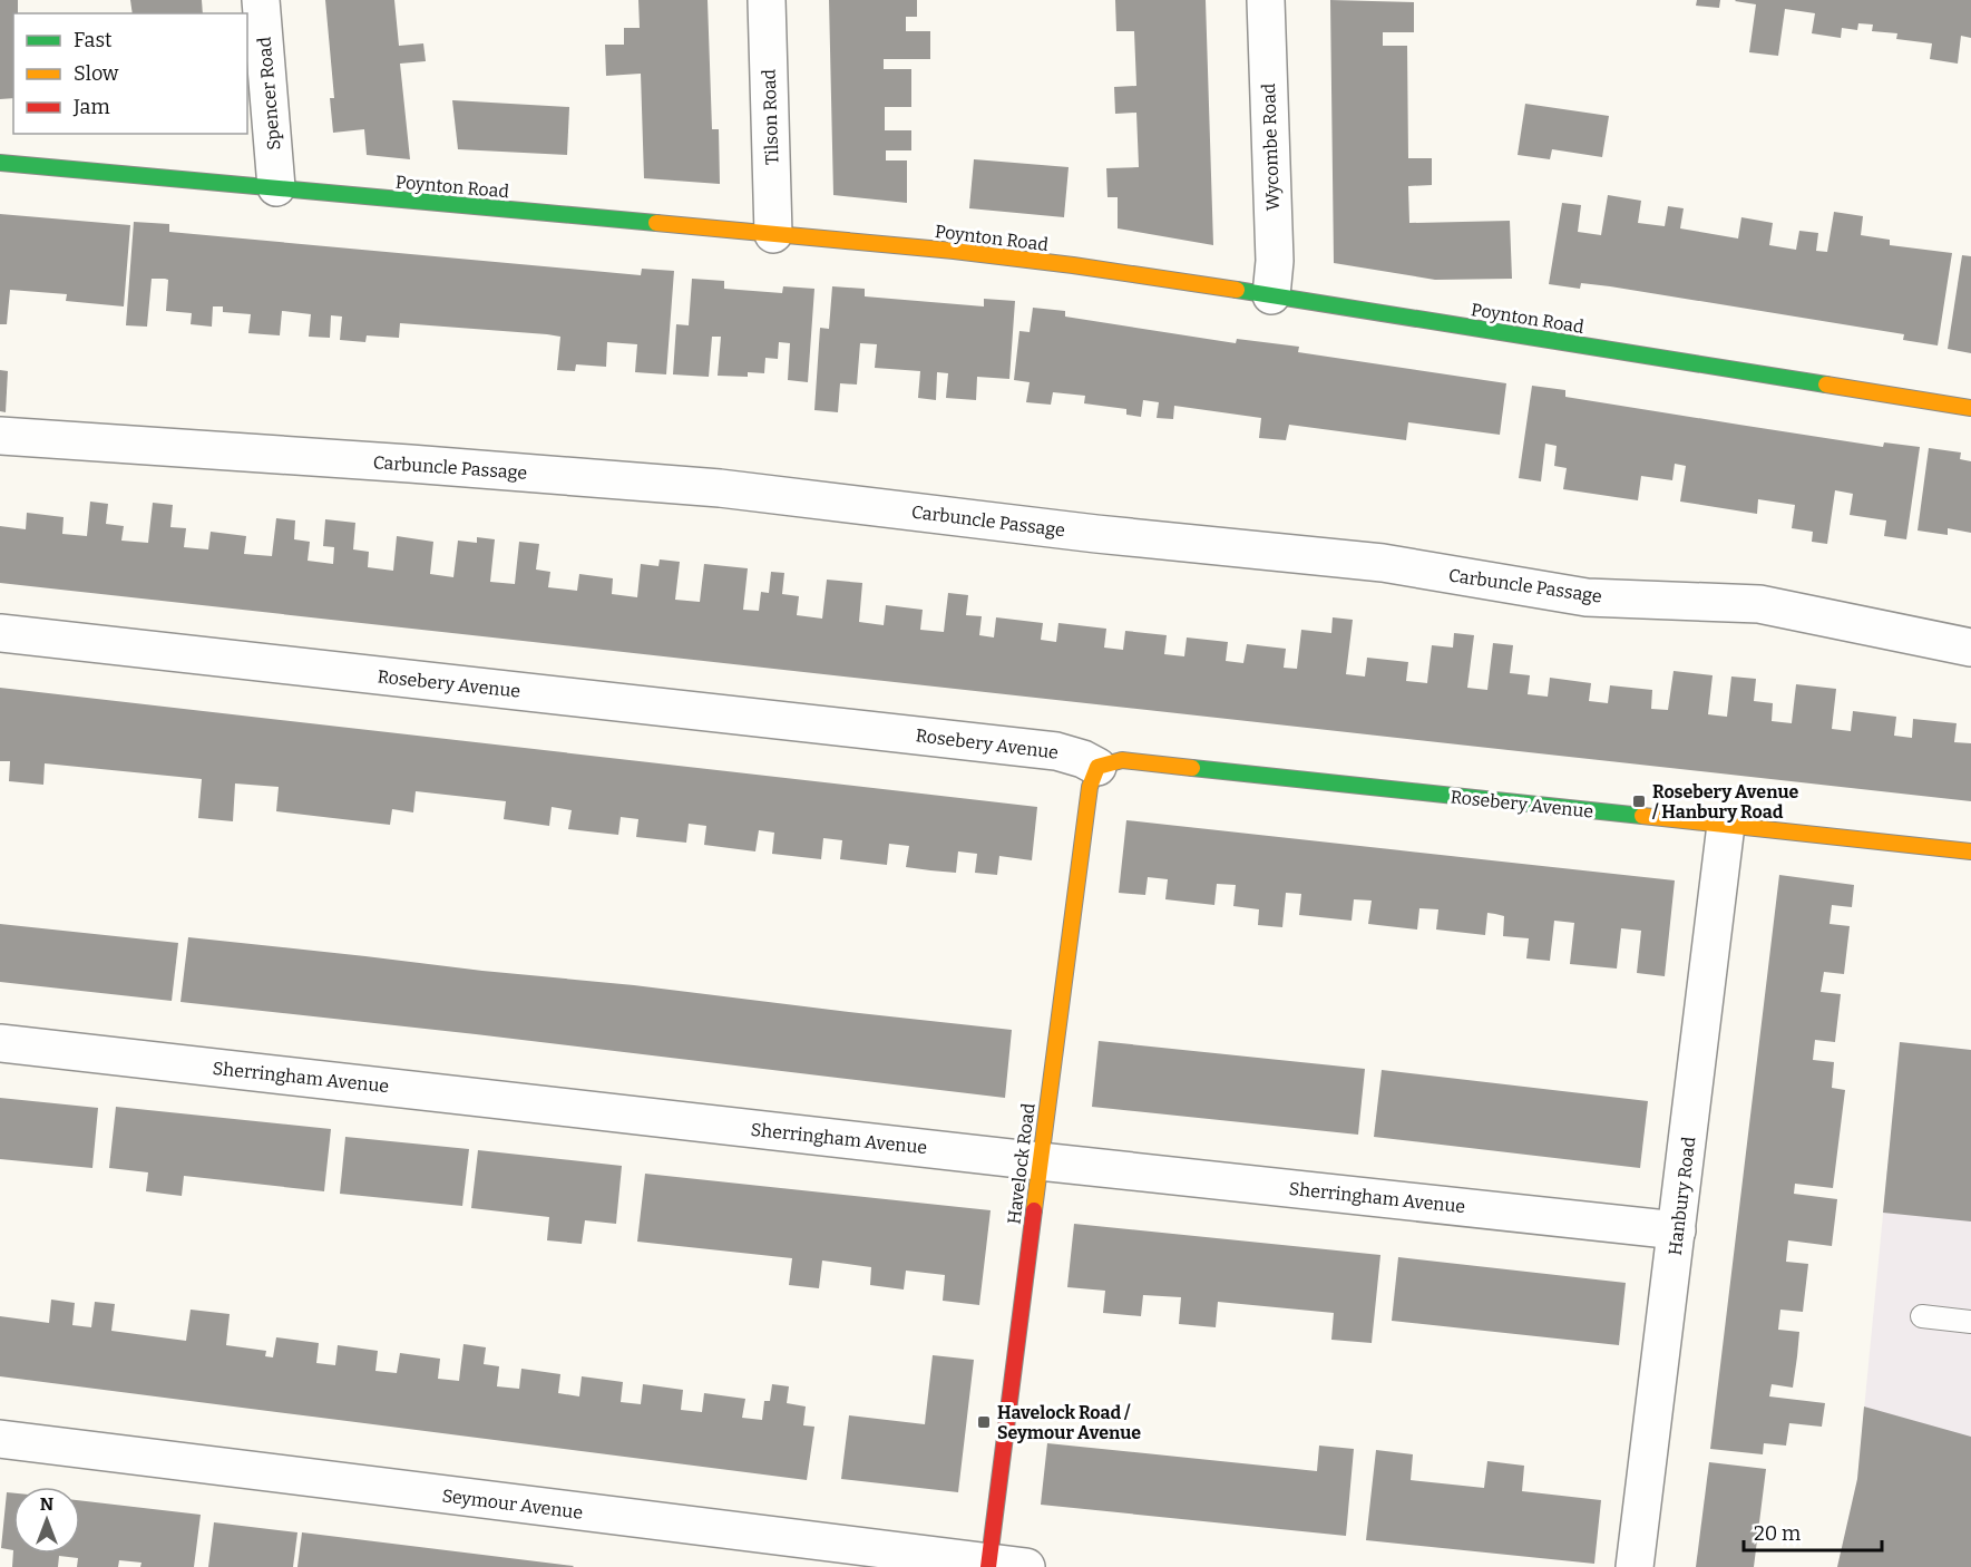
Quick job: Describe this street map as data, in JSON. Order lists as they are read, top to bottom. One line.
{"streets":{"street":["Spencer Road","Tilson Road","Wycombe Road","Poynton Road","Carbuncle Passage","Rosebery Avenue","Sherringham Avenue","Havelock Road","Hanbury Road","Seymour Avenue"]},"crossings":[["Spencer Road","Poynton Road"],["Tilson Road","Poynton Road"],["Wycombe Road","Poynton Road"],["Rosebery Avenue","Havelock Road"],["Rosebery Avenue","Hanbury Road"],["Sherringham Avenue","Havelock Road"],["Sherringham Avenue","Hanbury Road"],["Havelock Road","Seymour Avenue"]],"places":{"transit":["Rosebery Avenue / Hanbury Road","Havelock Road / Seymour Avenue"]},"legend":["Fast","Slow","Jam"],"scale_bar":"20 m","north":"top"}
